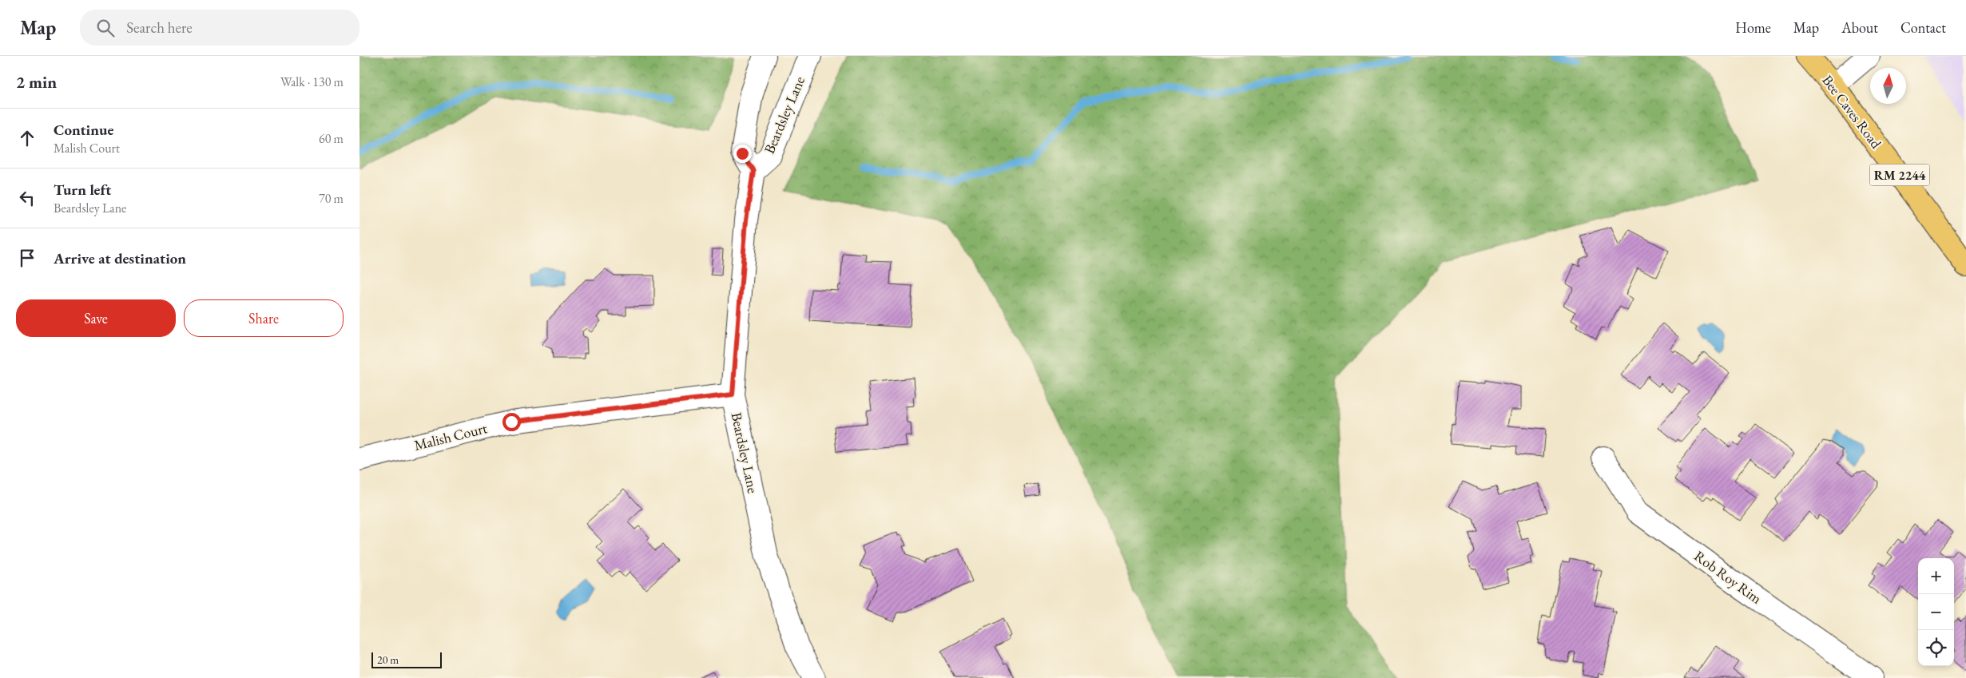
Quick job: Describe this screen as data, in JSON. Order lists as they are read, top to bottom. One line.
{"streets":{"main road":["Bee Caves Road","RM 2244"],"street":["Beardsley Lane","Malish Court","Rob Roy Rim"]},"crossings":[["Beardsley Lane","Malish Court"]],"scale_bar":"20 m","north":"top","page":{"header":"Map","search":"Search here","nav":["Home","Map","About","Contact"],"heading":["2 min","Walk · 130 m"],"list":[["Continue","Malish Court","60 m"],["Turn left","Beardsley Lane","70 m"],"Arrive at destination"],"buttons":["Save","Share"],"map_buttons":["+","−"],"scale":"20 m"}}
